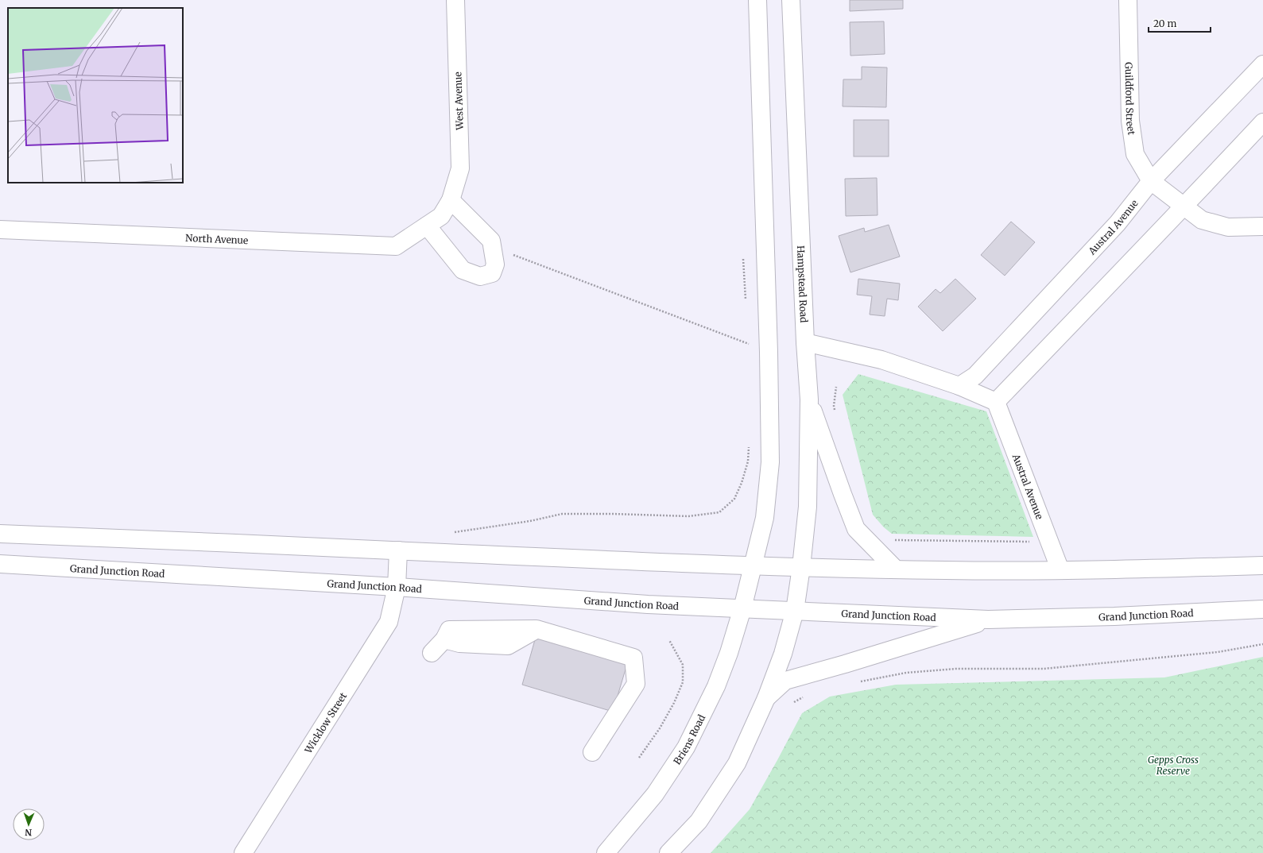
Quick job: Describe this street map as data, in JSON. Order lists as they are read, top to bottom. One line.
{"streets":{"main road":["Guildford Street","West Avenue","Austral Avenue","North Avenue","Hampstead Road","Grand Junction Road","Wicklow Street","Briens Road"]},"crossings":[["Guildford Street","Austral Avenue"],["West Avenue","North Avenue"],["Hampstead Road","Grand Junction Road"],["Grand Junction Road","Wicklow Street"],["Grand Junction Road","Briens Road"]],"parks":["Gepps Cross Reserve"],"scale_bar":"20 m","north":"bottom"}
